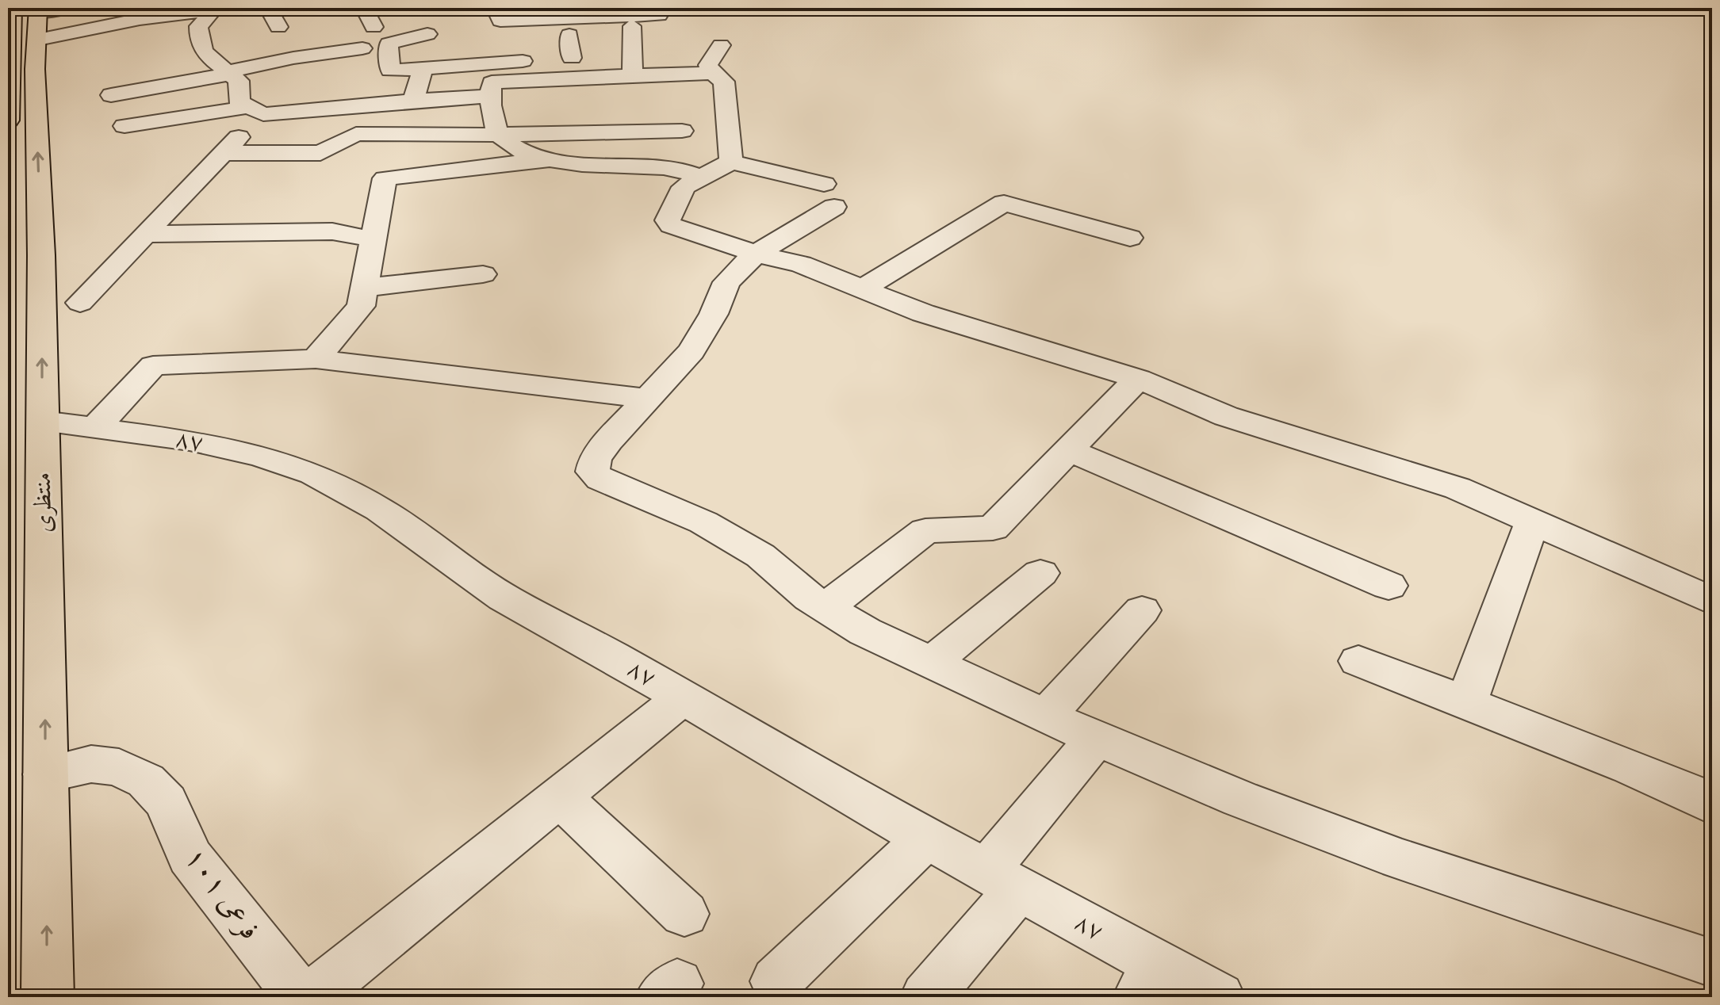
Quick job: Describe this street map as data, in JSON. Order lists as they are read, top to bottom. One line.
{"streets":{"main road":["منتظری"],"street":["۸۷","فرعی ۱۰۱"]},"crossings":[["۸۷","منتظری"],["منتظری","فرعی ۱۰۱"]],"one_way":["منتظری"]}
